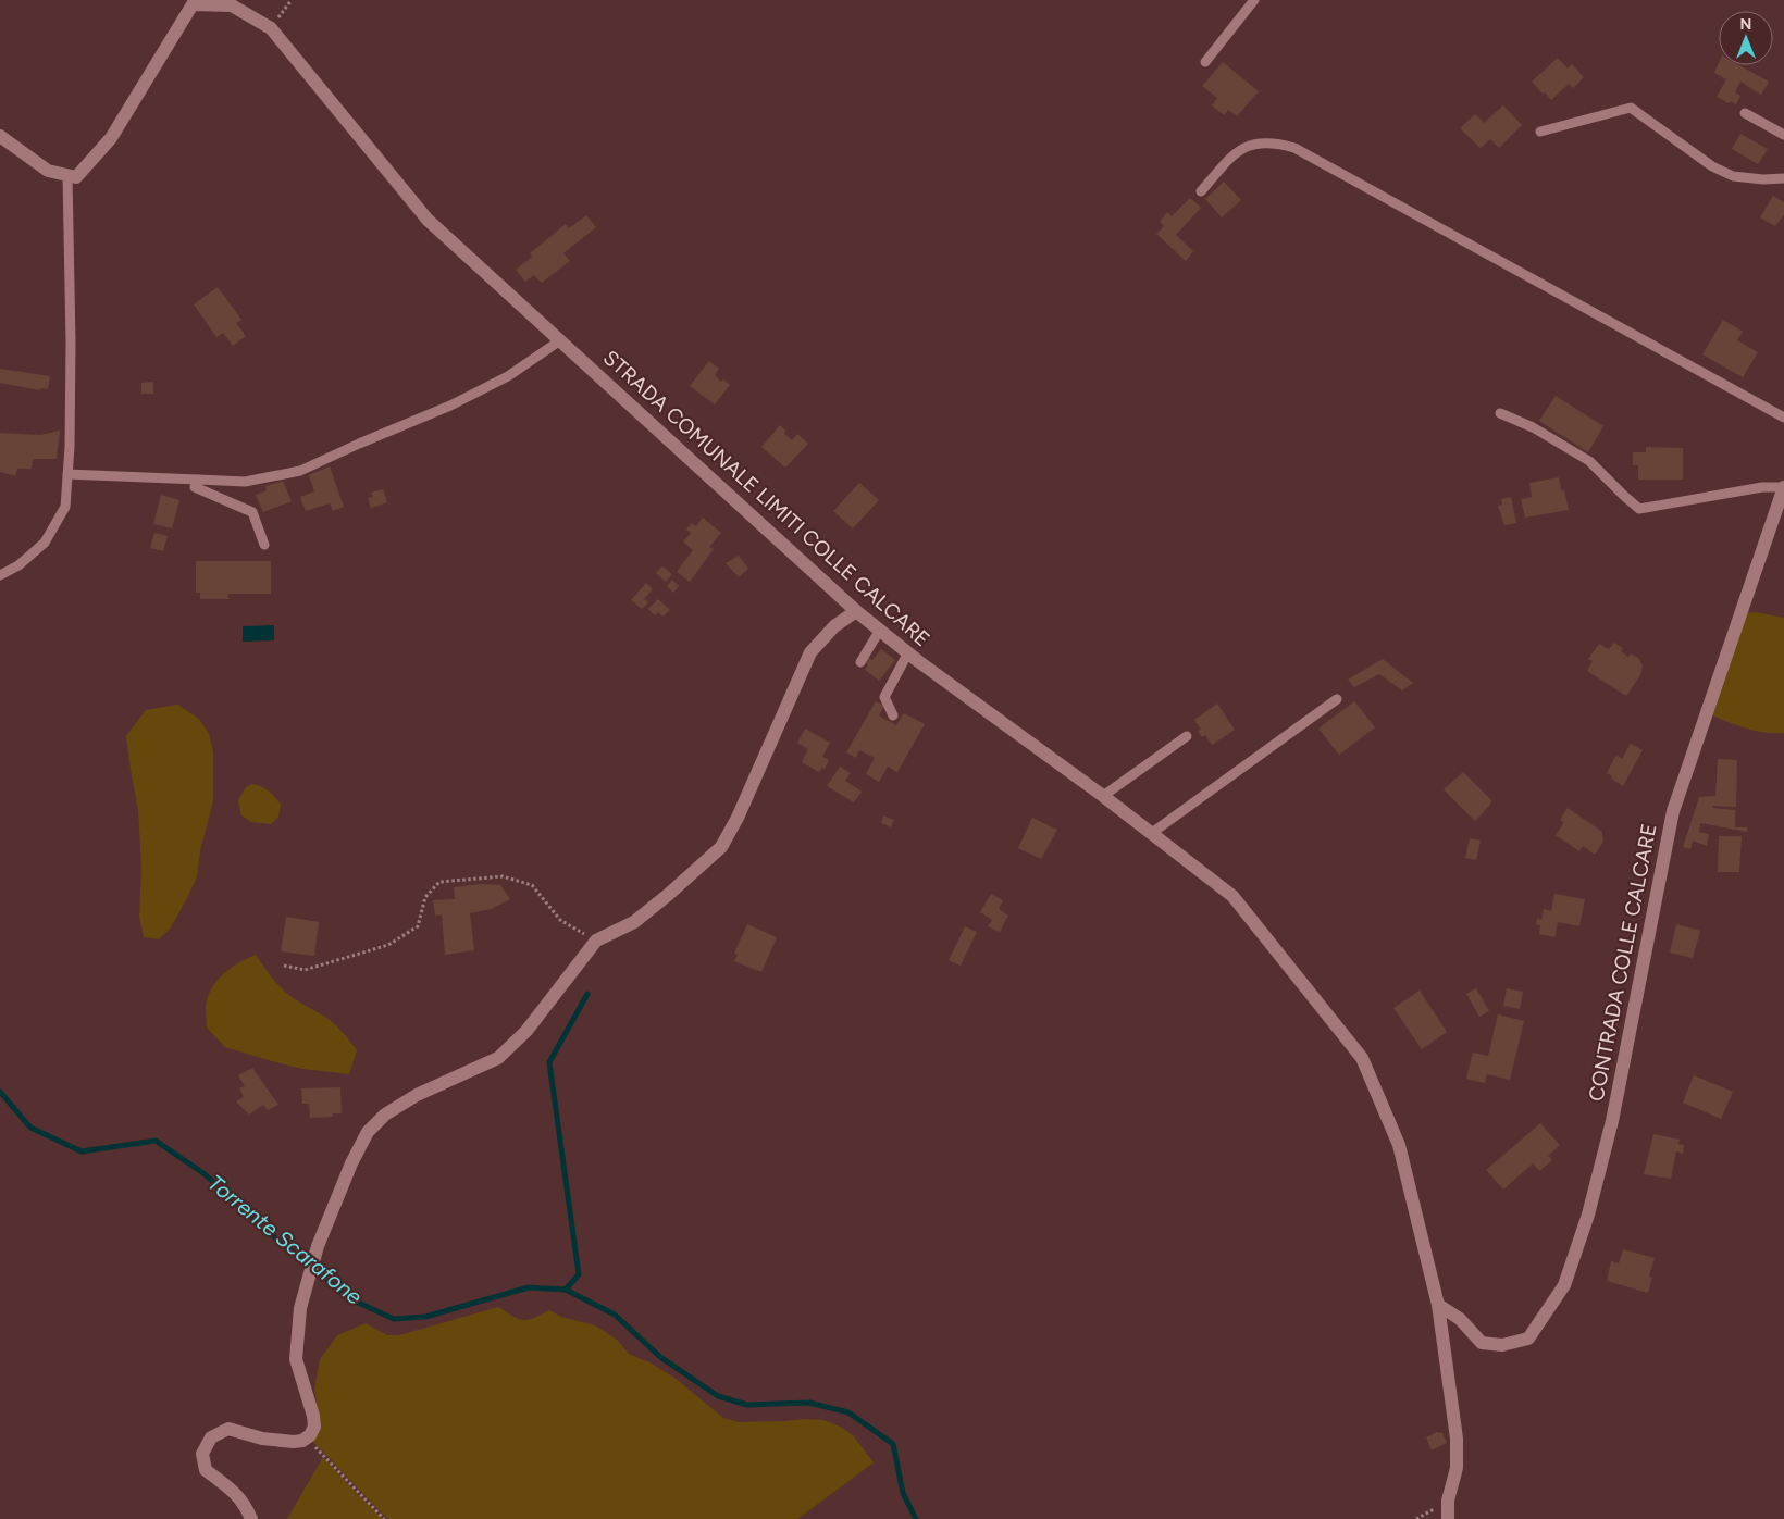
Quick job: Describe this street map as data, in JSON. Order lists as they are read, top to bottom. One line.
{"streets":{"street":["STRADA COMUNALE LIMITI COLLE CALCARE","CONTRADA COLLE CALCARE"]},"crossings":[["STRADA COMUNALE LIMITI COLLE CALCARE","CONTRADA COLLE CALCARE"]],"water":["Torrente Scarafone"],"north":"top"}
